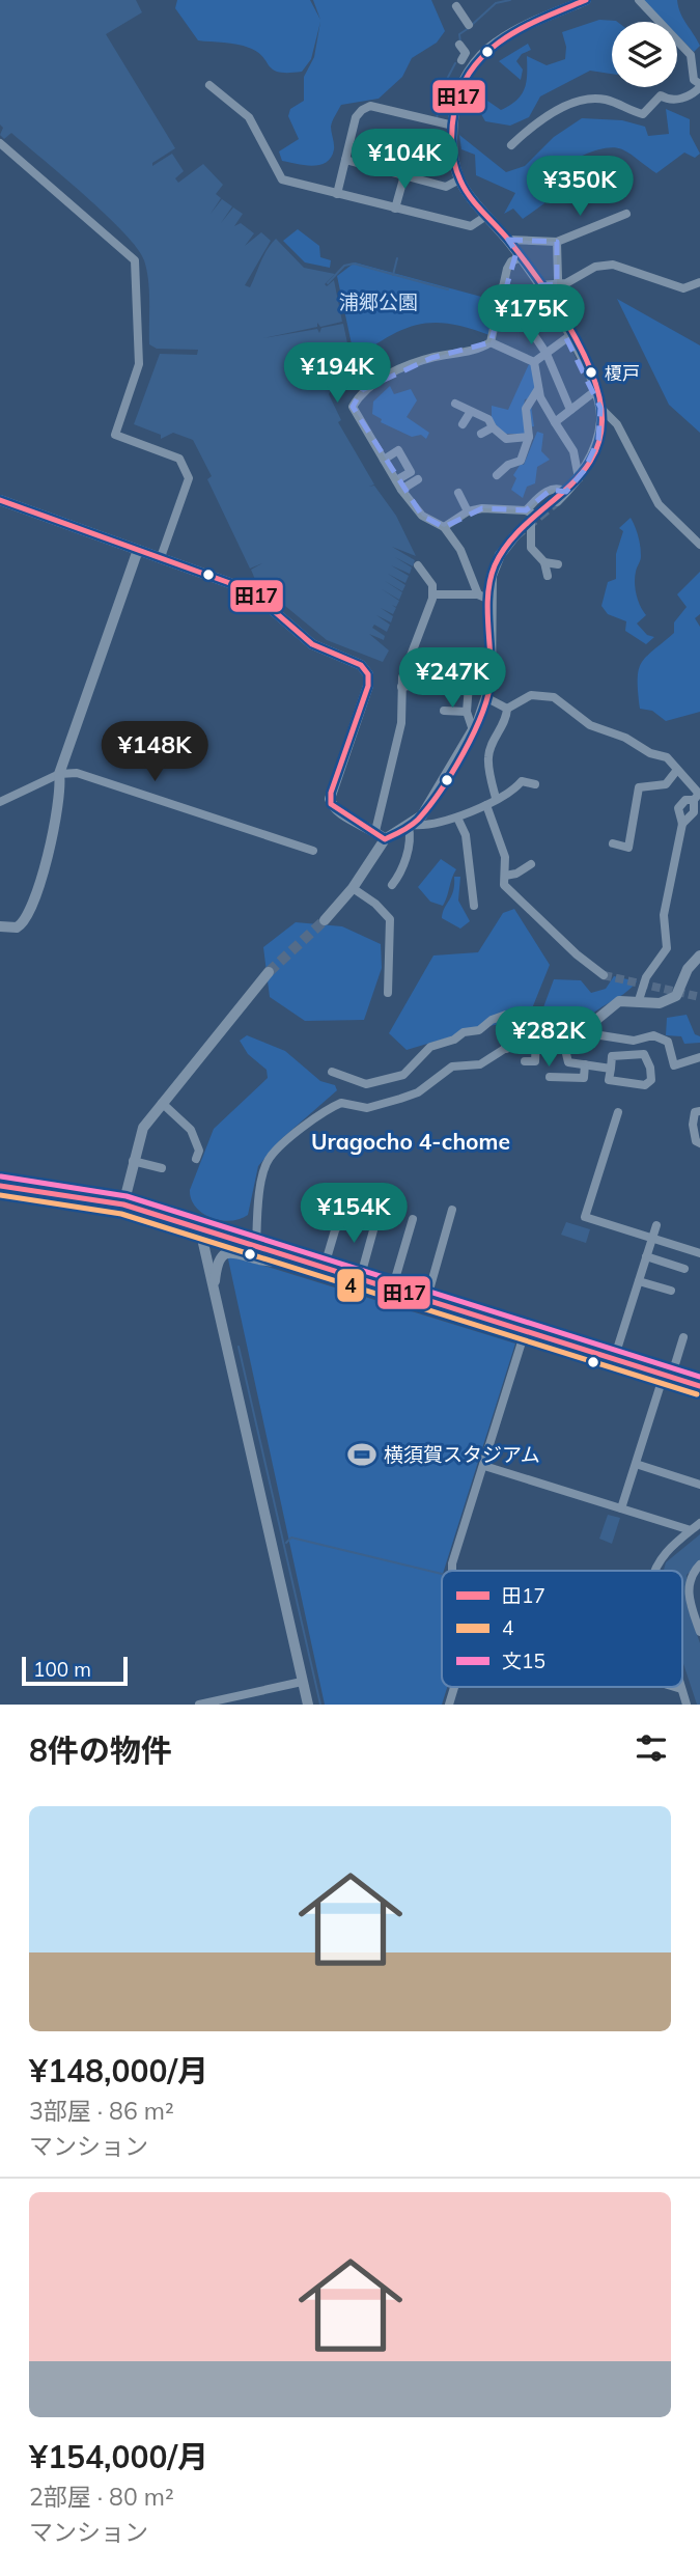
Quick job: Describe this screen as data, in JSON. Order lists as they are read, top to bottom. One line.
{"districts":["Uragocho 4-chome"],"parks":["浦郷公園"],"places":{"other":["榎戸"],"sports":["横須賀スタジアム"]},"lines":["transit line 田17","transit line 文15","transit line 4"],"legend":["田17","4","文15"],"scale_bar":"100 m","page":{"price":["¥104K","¥350K","¥175K","¥194K","¥247K","¥148K","¥282K","¥154K"],"scale":"100 m","heading":"8件の物件","list":[{"name":"¥148,000/月","note":"3部屋 · 86 m² · マンション"},{"name":"¥154,000/月","note":"2部屋 · 80 m² · マンション"}]}}
